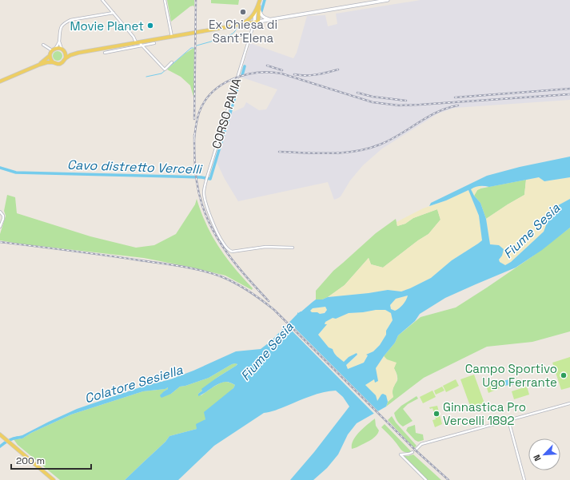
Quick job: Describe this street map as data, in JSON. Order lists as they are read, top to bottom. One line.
{"streets":{"street":["CORSO PAVIA"]},"water":["Cavo distretto Vercelli","Fiume Sesia","Colatore Sesiella"],"places":["Ex Chiesa di Sant'Elena","Movie Planet","Campo Sportivo Ugo Ferrante","Ginnastica Pro Vercelli 1892"],"scale_bar":"200 m","north":"bottom left"}
